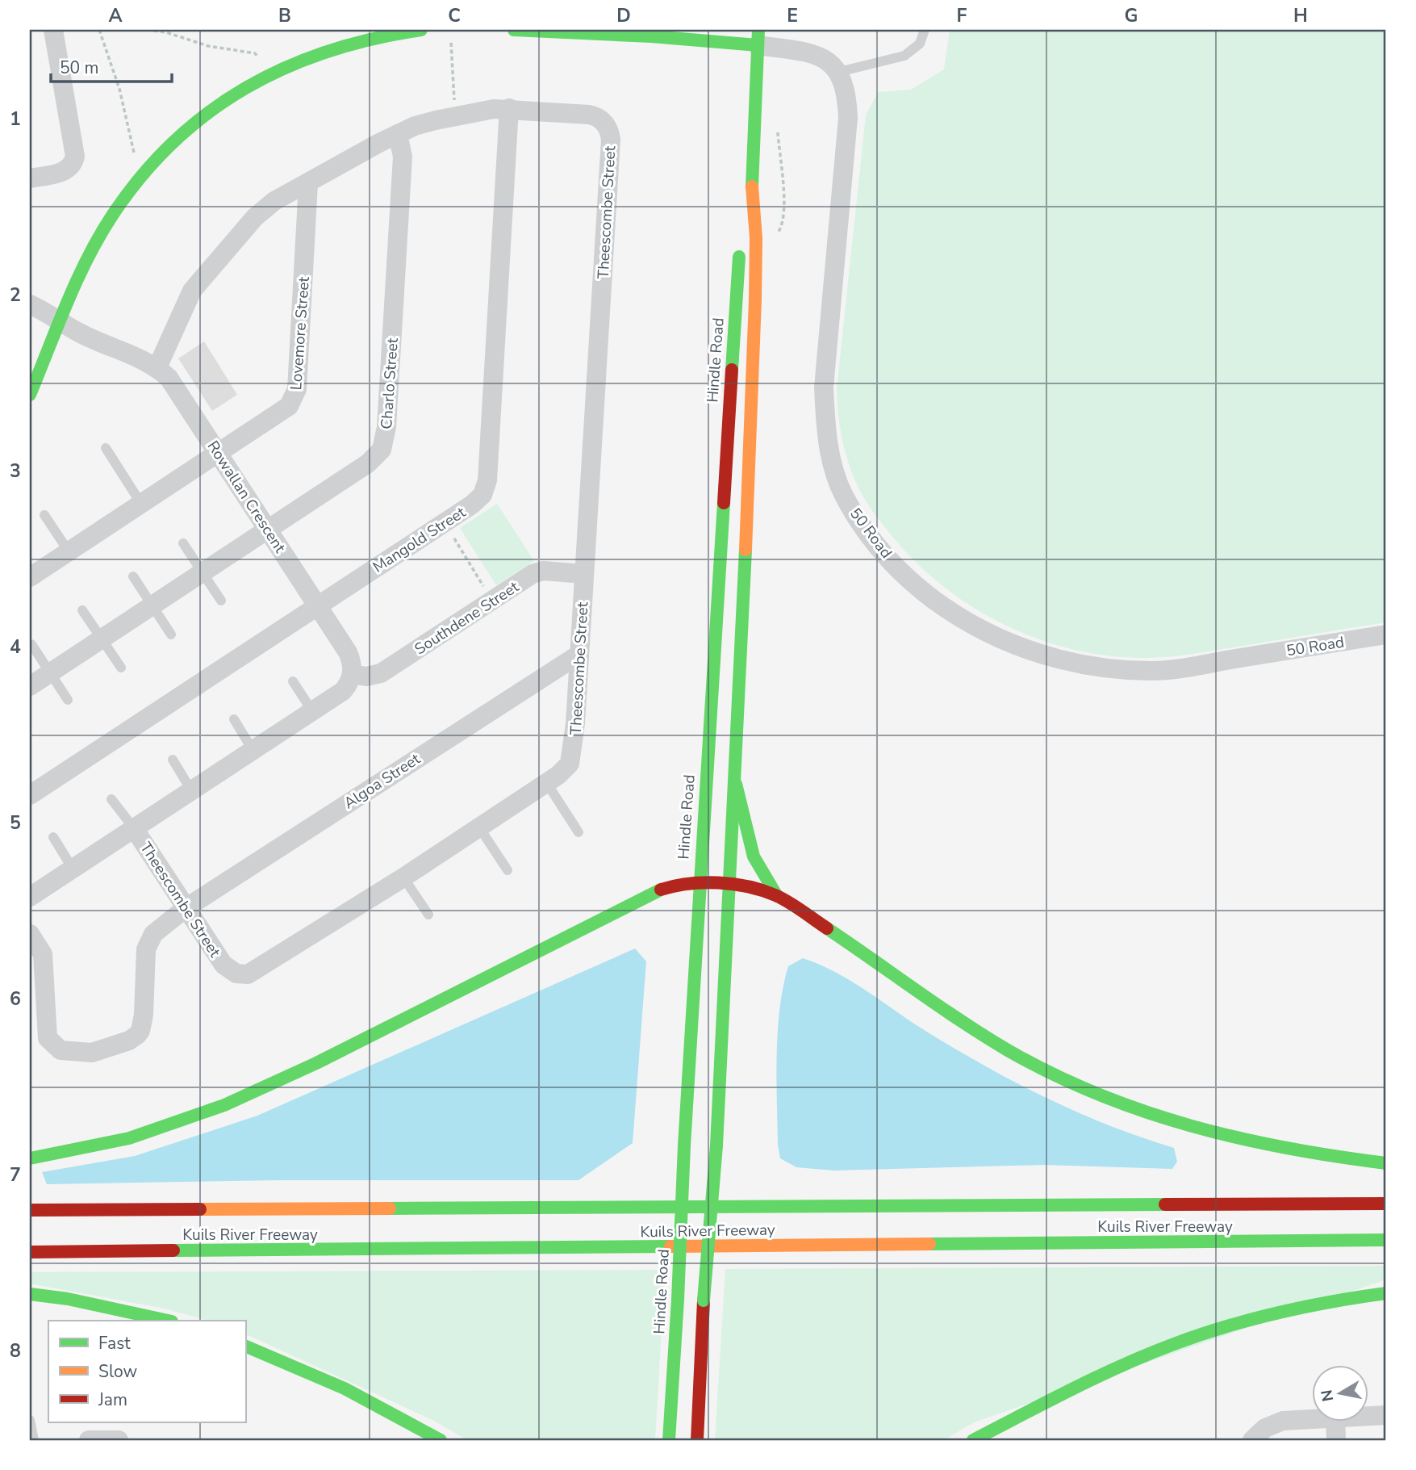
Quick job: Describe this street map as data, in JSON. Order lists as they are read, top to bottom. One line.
{"streets":{"main road":["Hindle Road","Kuils River Freeway"],"street":["Theescombe Street","Lovemore Street","Charlo Street","Rowallan Crescent","50 Road","Mangold Street","Southdene Street","Algoa Street"]},"crossings":[["Theescombe Street","Lovemore Street"],["Theescombe Street","Charlo Street"],["Theescombe Street","Rowallan Crescent"],["Theescombe Street","Mangold Street"],["Theescombe Street","Southdene Street"],["Theescombe Street","Algoa Street"],["Lovemore Street","Rowallan Crescent"],["Charlo Street","Rowallan Crescent"],["Rowallan Crescent","Mangold Street"],["Rowallan Crescent","Southdene Street"]],"legend":["Fast","Slow","Jam"],"scale_bar":"50 m","north":"left","grid":{"columns":["A","B","C","D","E","F","G","H"],"rows":["1","2","3","4","5","6","7","8"]}}
